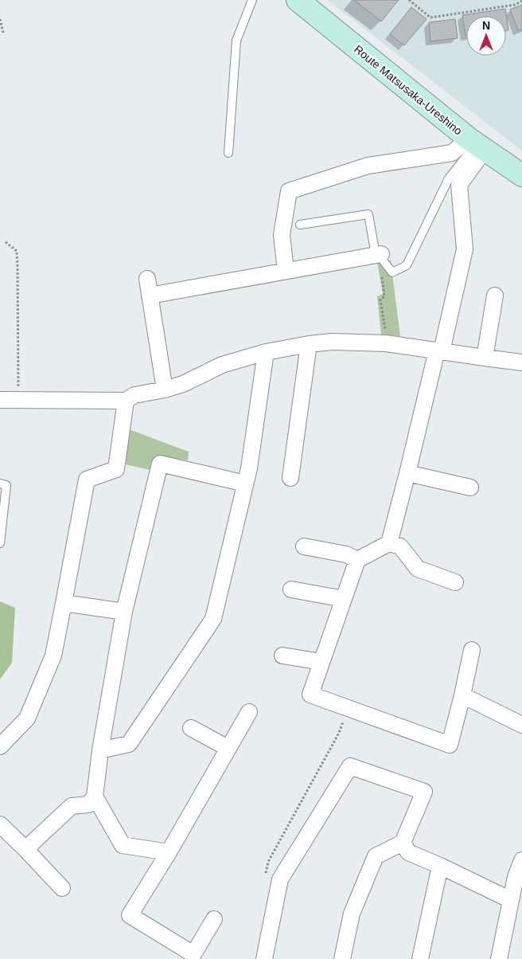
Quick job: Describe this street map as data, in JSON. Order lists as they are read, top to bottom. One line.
{"streets":{"main road":["Route Matsusaka-Ureshino"]},"north":"top"}
